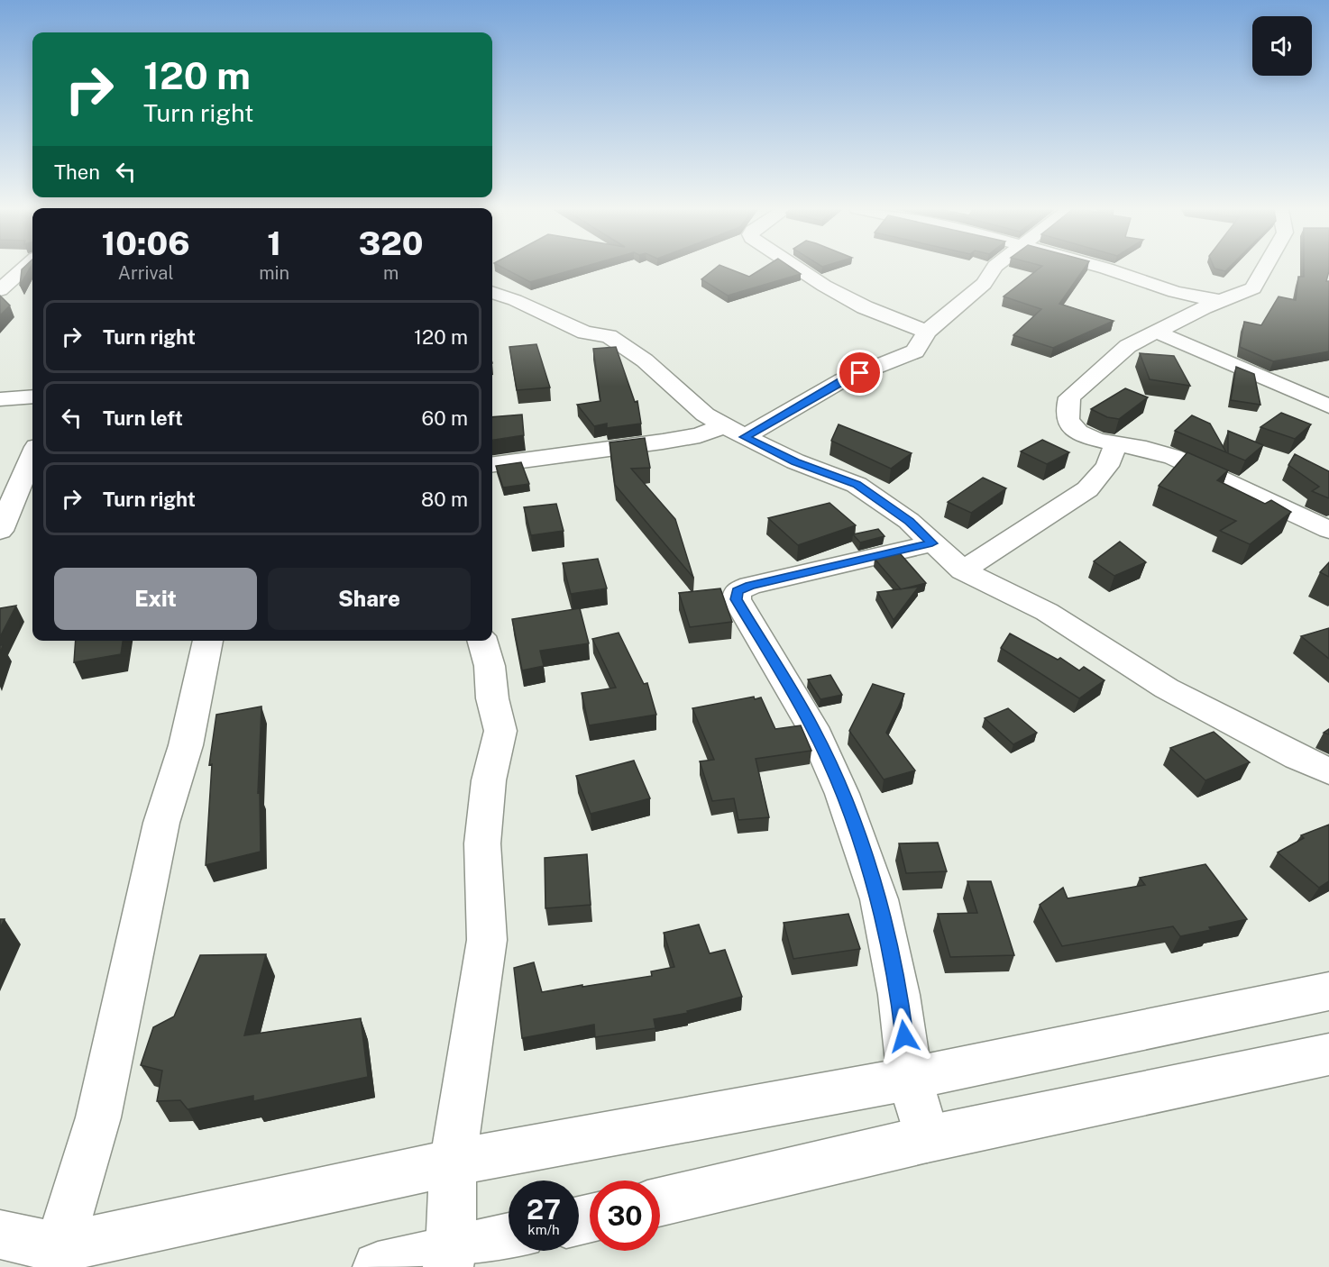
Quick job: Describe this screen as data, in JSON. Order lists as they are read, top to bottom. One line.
{"page":{"turn":["120 m","Turn right"],"then":"Then","eta":["10:06","Arrival","1","min","320","m"],"list":[{"name":"Turn right","value":"120 m"},{"name":"Turn left","value":"60 m"},{"name":"Turn right","value":"80 m"}],"buttons":["Exit","Share"],"speed":"27 km/h","limit":"30"}}
